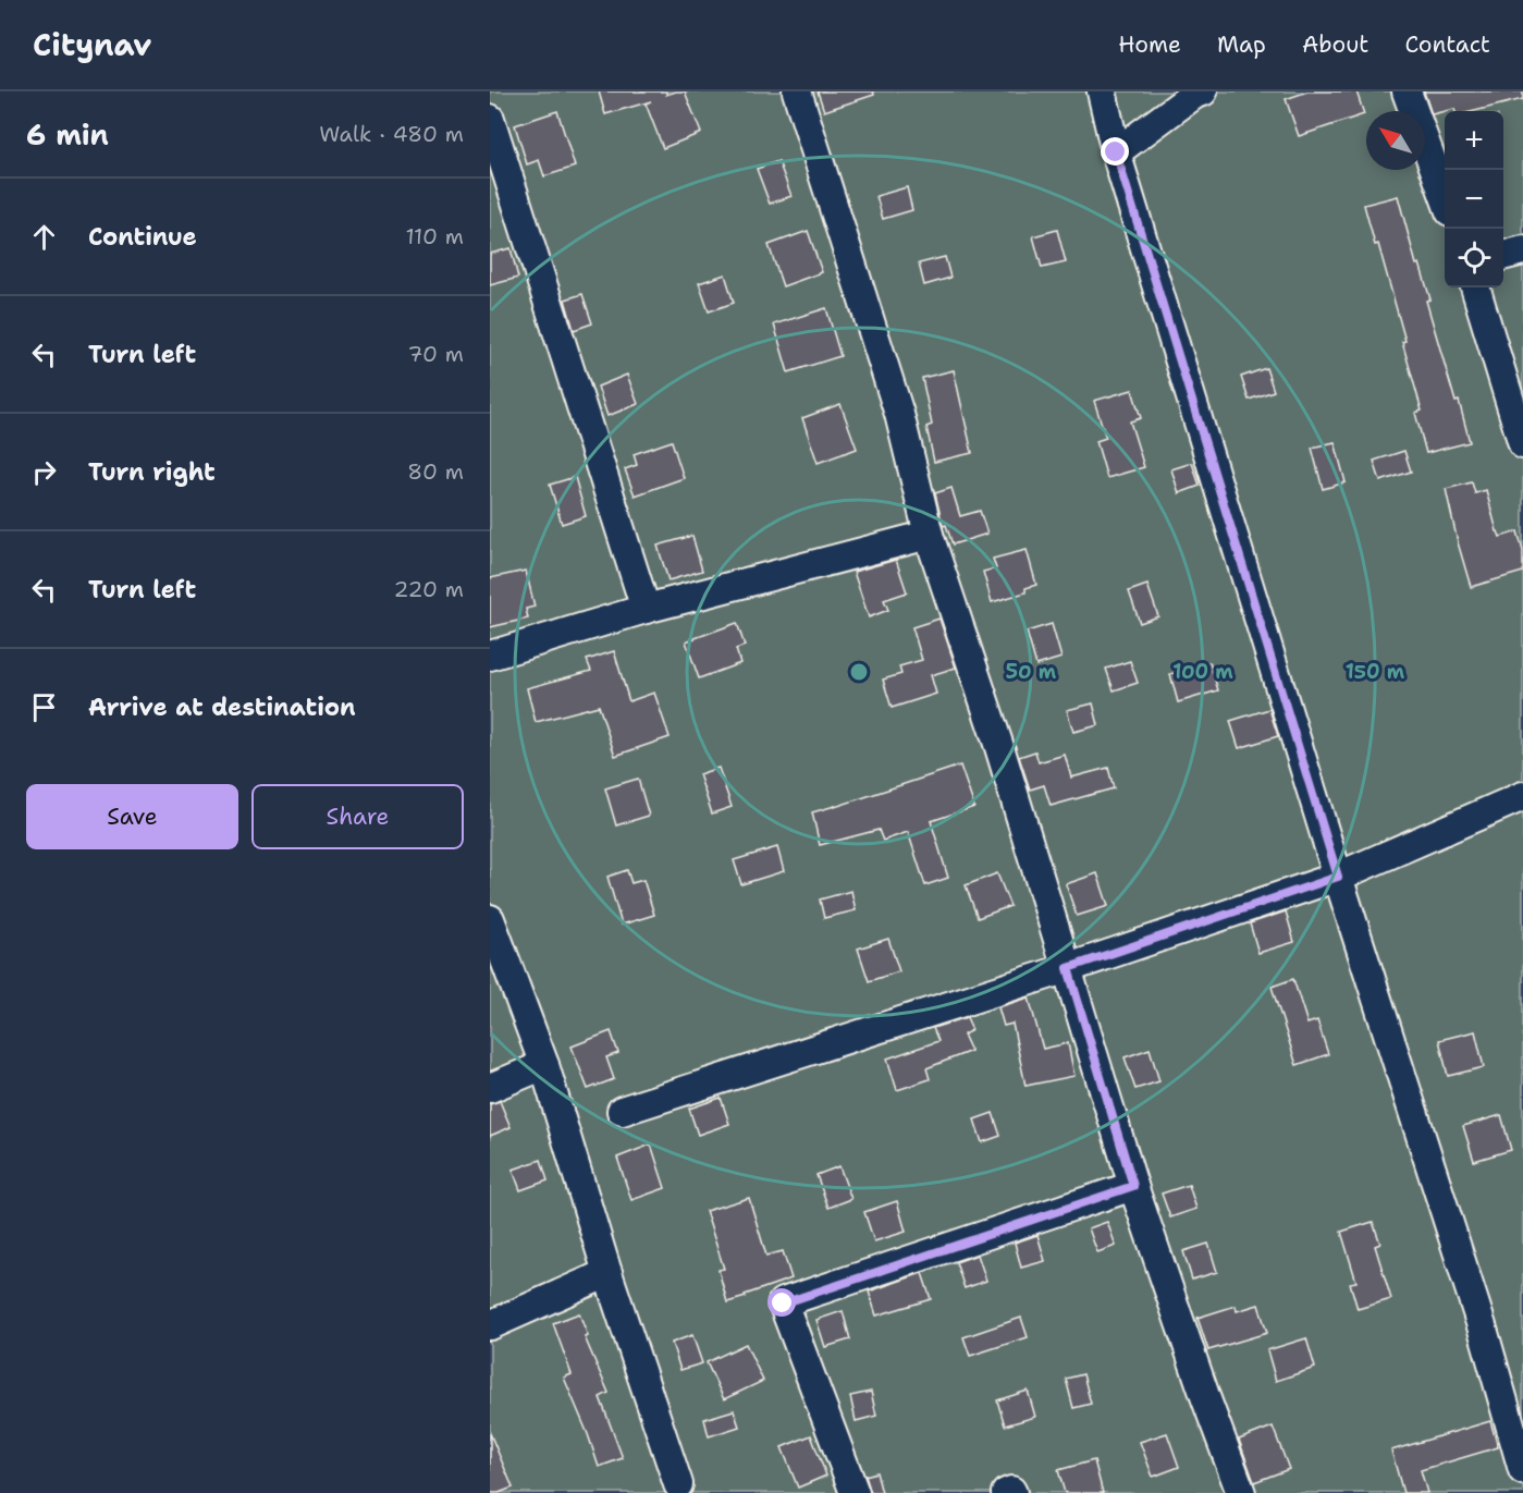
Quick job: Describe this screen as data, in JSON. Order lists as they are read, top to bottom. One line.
{"north":"top left","page":{"header":"Citynav","nav":["Home","Map","About","Contact"],"heading":["6 min","Walk · 480 m"],"map_buttons":["+","−"],"list":[["Continue","110 m"],["Turn left","70 m"],["Turn right","80 m"],["Turn left","220 m"],"Arrive at destination"],"buttons":["Save","Share"]},"rings":["50 m","100 m","150 m"]}
